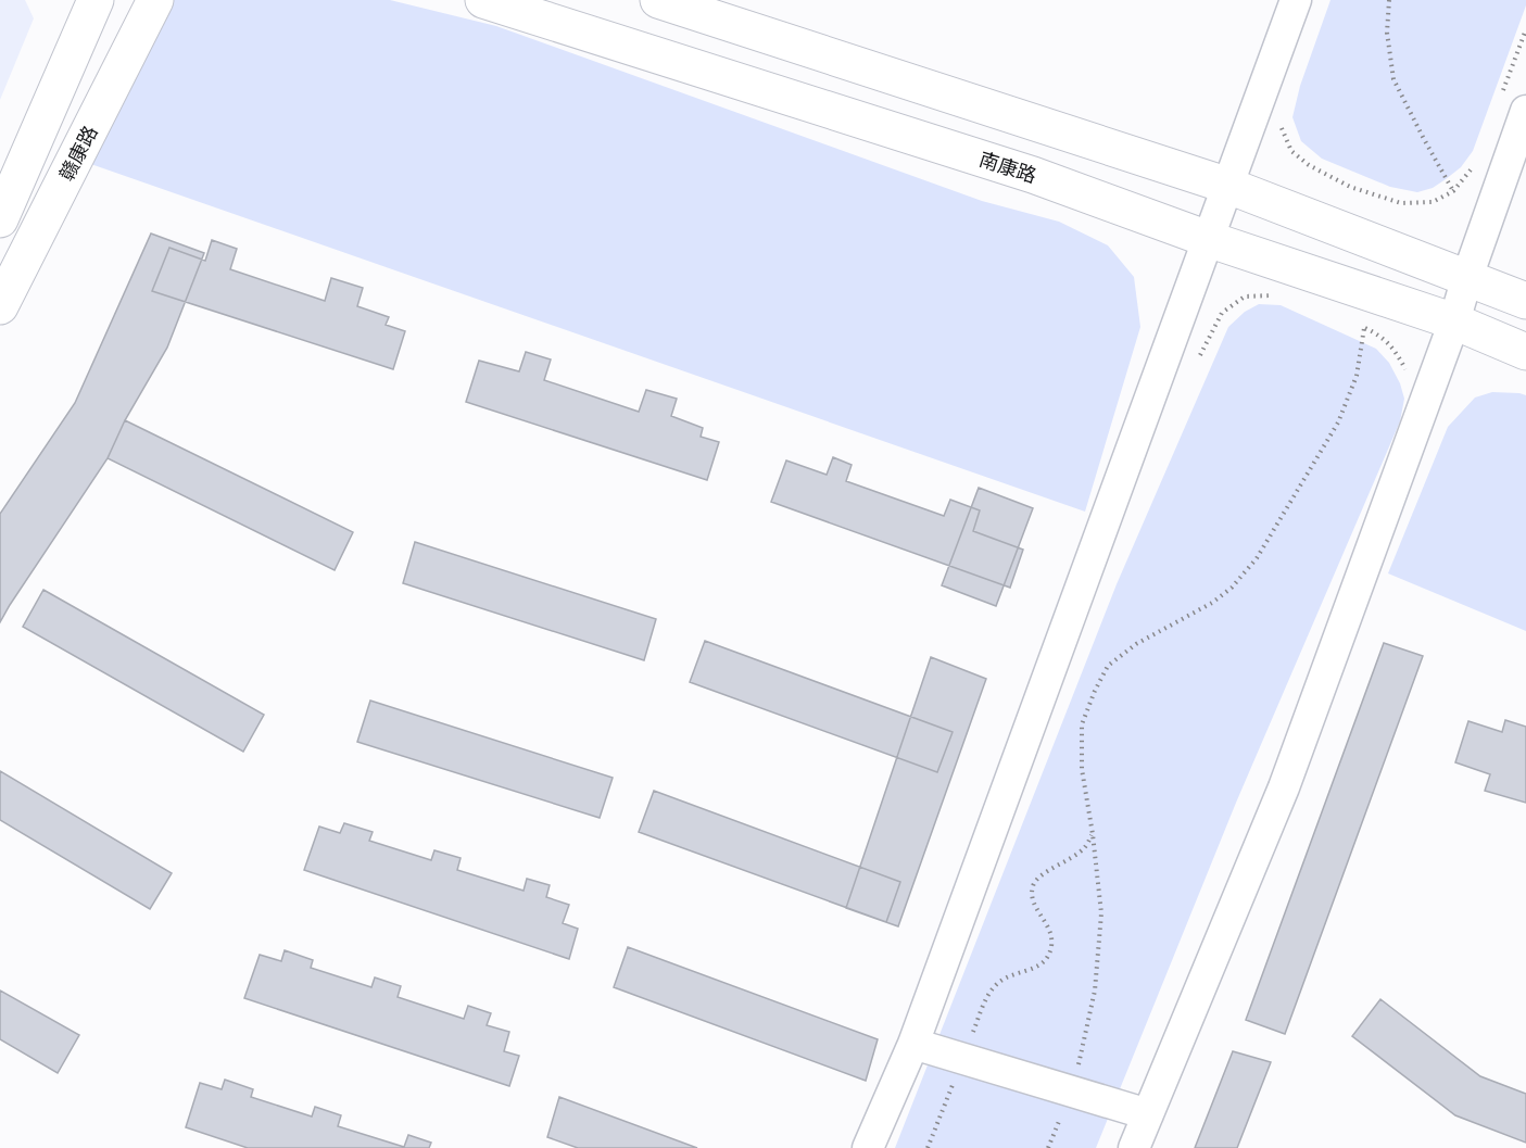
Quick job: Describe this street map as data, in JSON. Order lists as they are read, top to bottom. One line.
{"streets":{"main road":["赣康路","南康路"]}}
